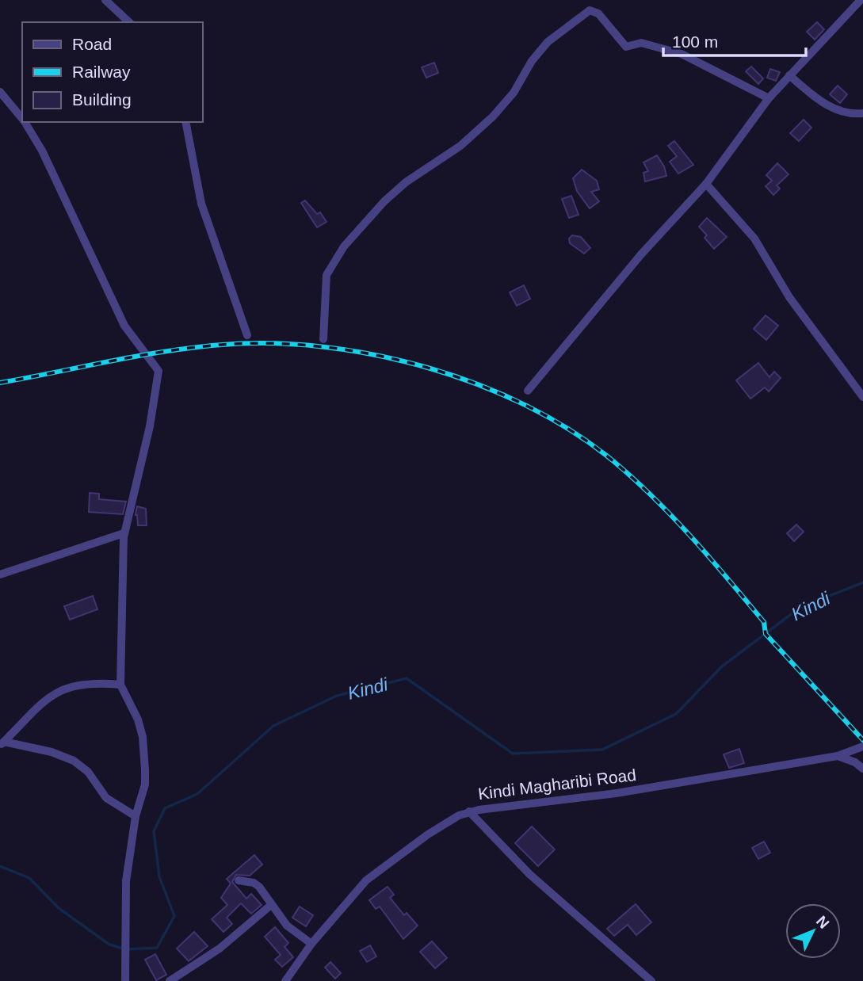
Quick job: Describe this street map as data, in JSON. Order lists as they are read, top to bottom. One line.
{"streets":{"street":["Kindi Magharibi Road"]},"water":["Kindi"],"legend":["Road","Railway","Building"],"scale_bar":"100 m","north":"top right"}
